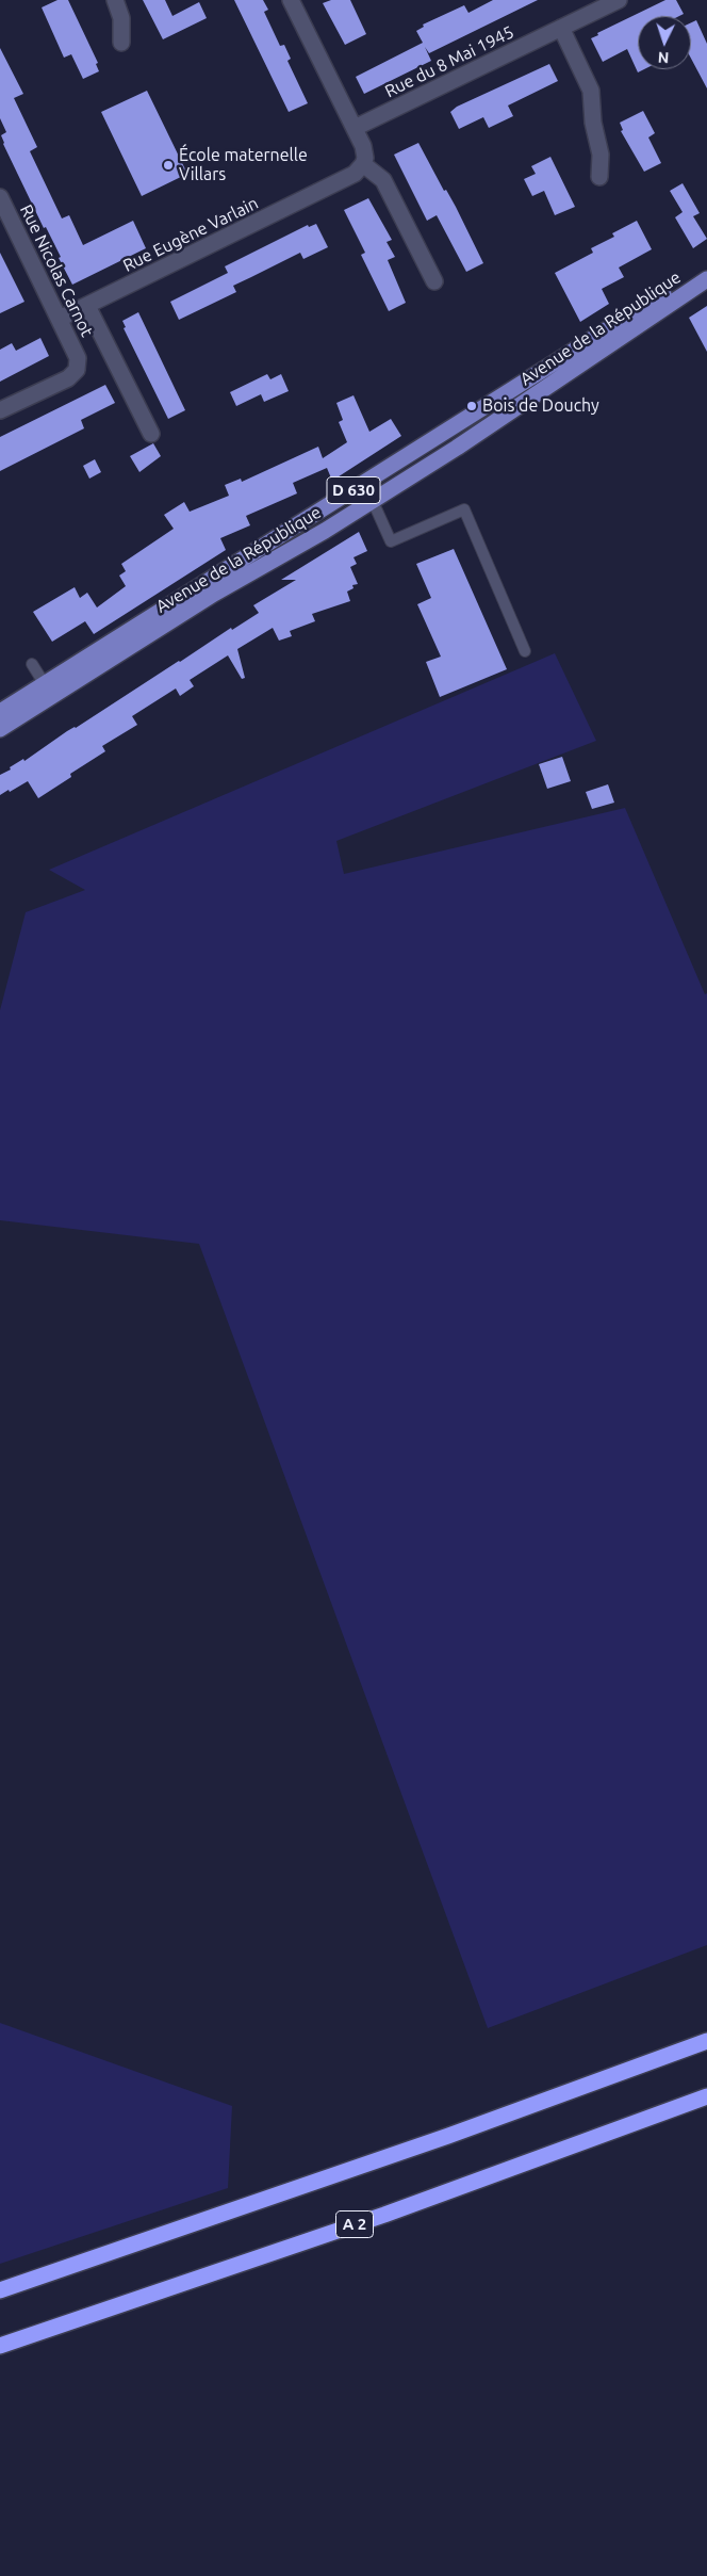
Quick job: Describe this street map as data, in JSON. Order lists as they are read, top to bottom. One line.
{"streets":{"highway":["A 2"],"main road":["Avenue de la République","D 630"],"street":["Rue du 8 Mai 1945","Rue Eugène Varlain","Rue Nicolas Carnot"]},"crossings":[["Rue Eugène Varlain","Rue Nicolas Carnot"]],"places":["École maternelle Villars","Bois de Douchy"],"north":"bottom"}
